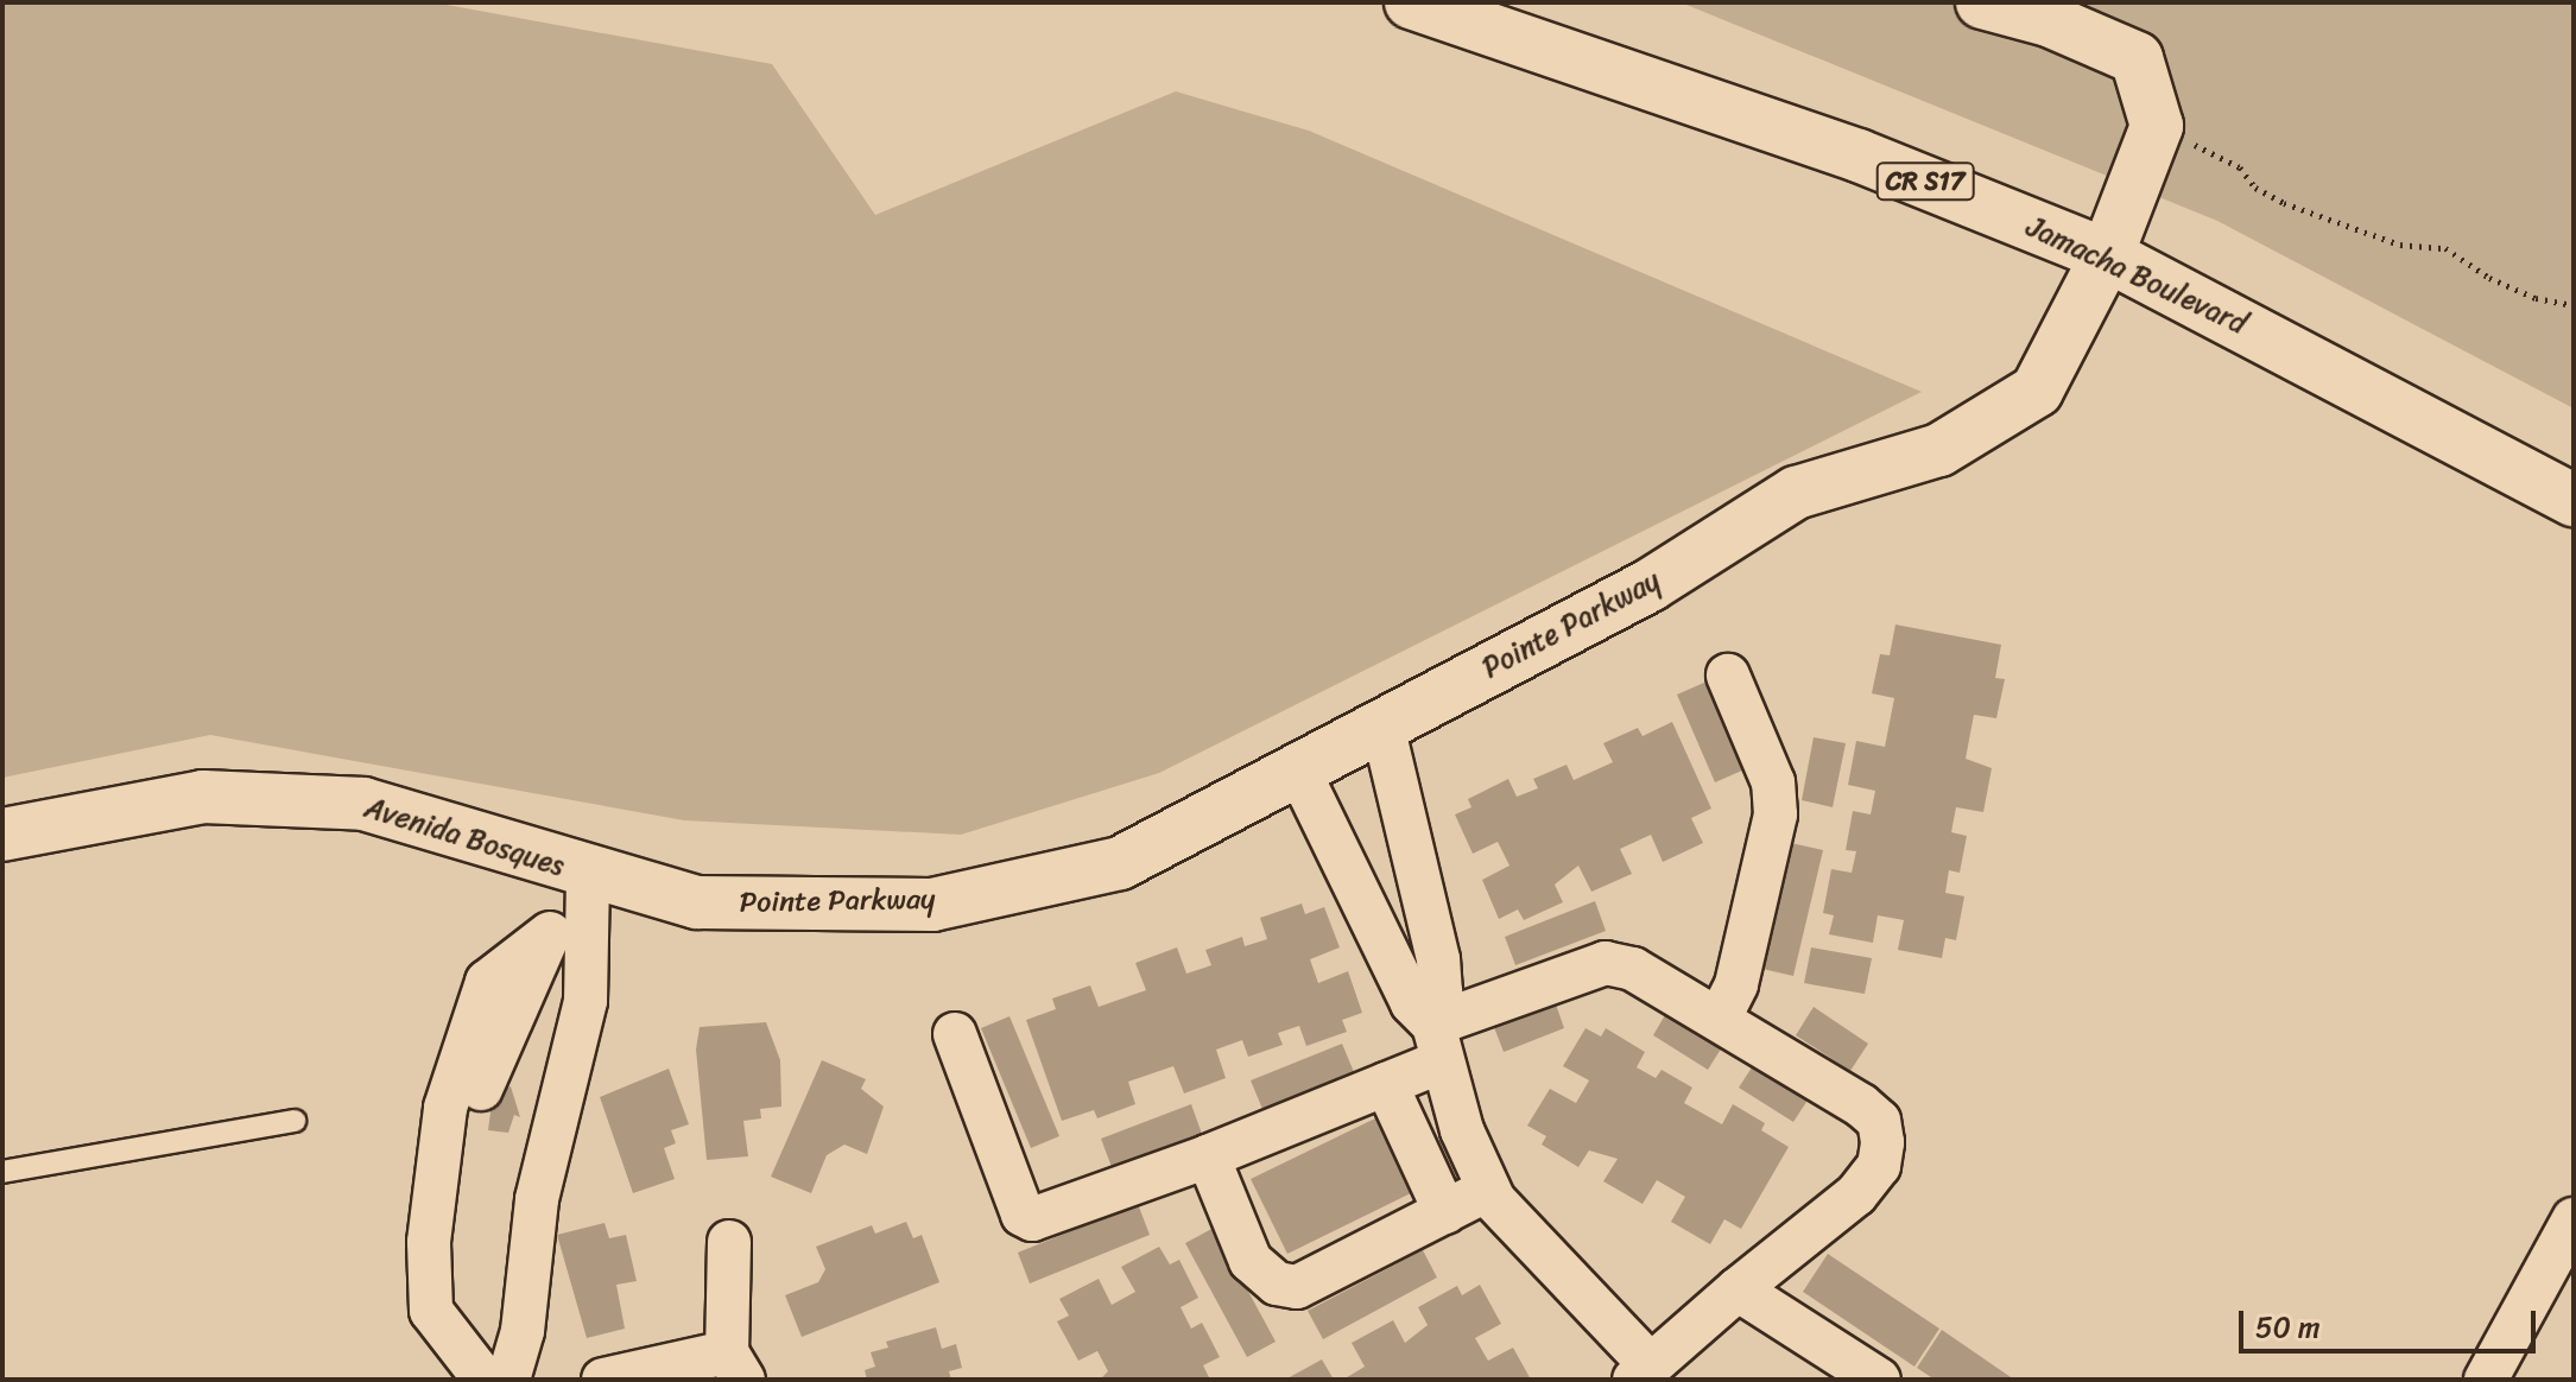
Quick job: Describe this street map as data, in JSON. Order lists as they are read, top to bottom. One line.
{"streets":{"street":["CR S17","Jamacha Boulevard","Pointe Parkway","Avenida Bosques"]},"crossings":[["Jamacha Boulevard","Pointe Parkway"],["Pointe Parkway","Avenida Bosques"]],"scale_bar":"50 m"}
